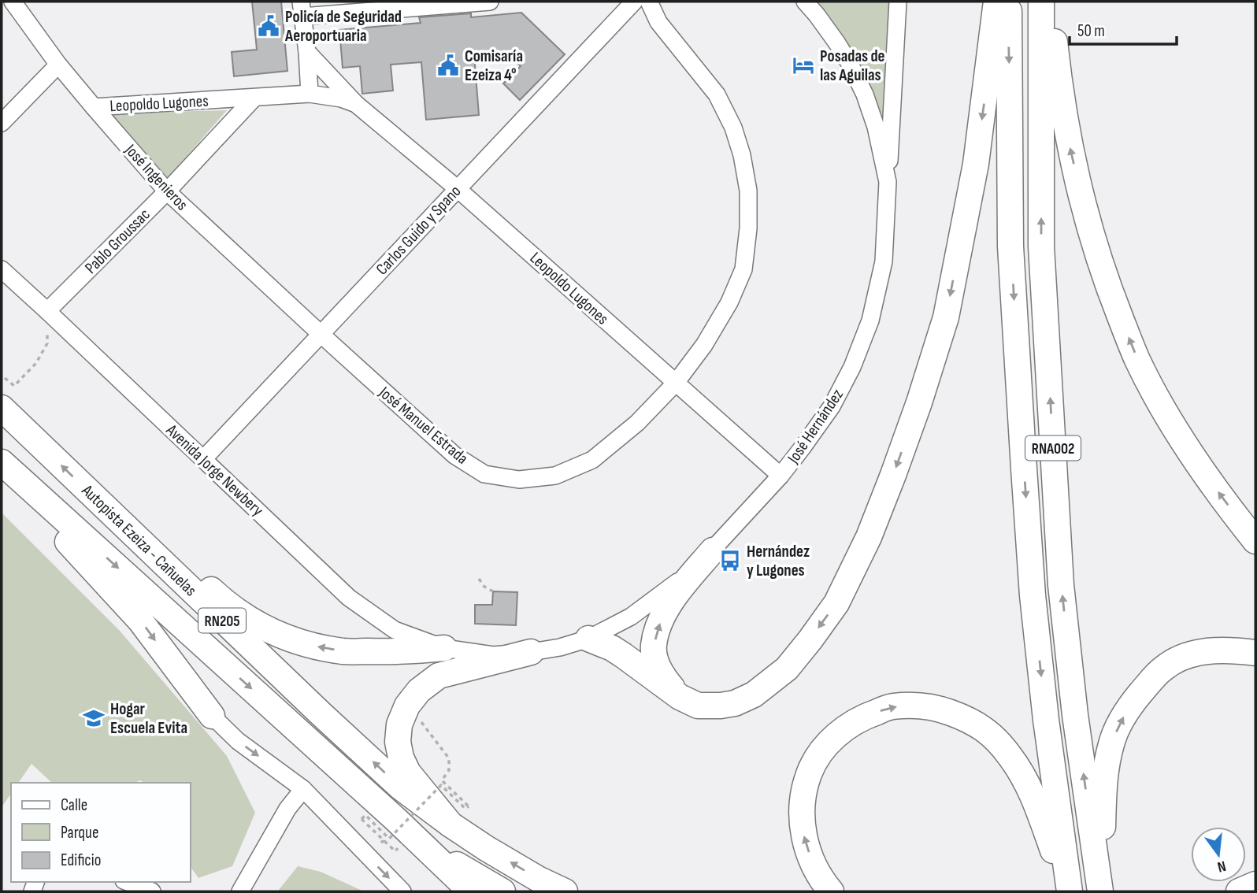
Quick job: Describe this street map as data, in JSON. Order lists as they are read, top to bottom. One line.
{"streets":{"highway":["RNA002","Autopista Ezeiza - Cañuelas","RN205"],"street":["Leopoldo Lugones","José Ingenieros","Carlos Guido y Spano","Pablo Groussac","José Manuel Estrada","José Hernández","Avenida Jorge Newbery"]},"crossings":[["Leopoldo Lugones","José Ingenieros"],["Leopoldo Lugones","Carlos Guido y Spano"],["Leopoldo Lugones","Pablo Groussac"],["Leopoldo Lugones","José Manuel Estrada"],["Leopoldo Lugones","José Hernández"],["José Ingenieros","Carlos Guido y Spano"],["José Ingenieros","Pablo Groussac"],["José Ingenieros","José Manuel Estrada"],["Carlos Guido y Spano","José Manuel Estrada"],["Carlos Guido y Spano","Avenida Jorge Newbery"],["Pablo Groussac","Avenida Jorge Newbery"],["José Hernández","Avenida Jorge Newbery"]],"places":{"public building":["Policía de Seguridad Aeroportuaria","Comisaría Ezeiza 4°"],"hotel":["Posadas de las Aguilas"],"bus stop":["Hernández y Lugones"],"school or university":["Hogar Escuela Evita"]},"legend":["Calle","Parque","Edificio"],"scale_bar":"50 m","north":"bottom"}
